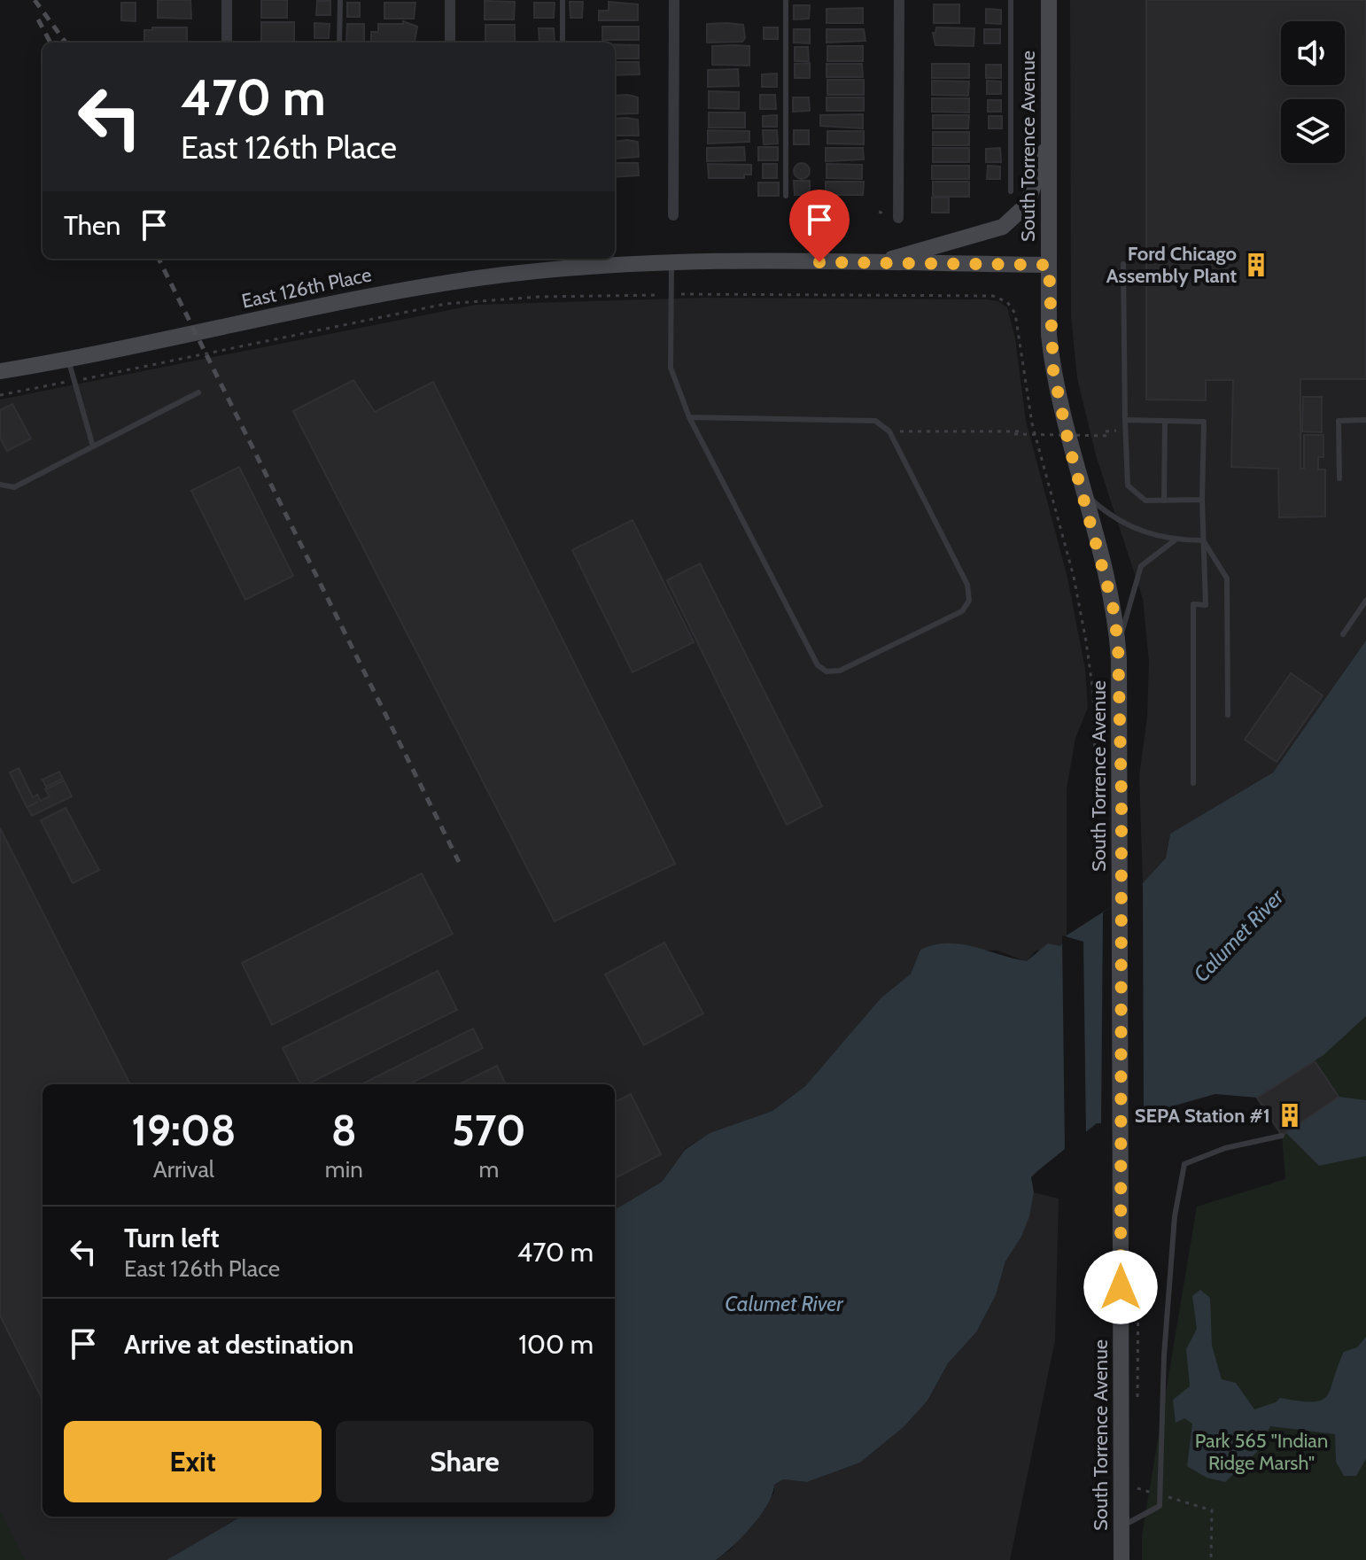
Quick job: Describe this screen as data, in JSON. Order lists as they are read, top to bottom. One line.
{"streets":{"main road":["South Torrence Avenue","East 126th Place"]},"crossings":[["South Torrence Avenue","East 126th Place"]],"water":["Calumet River"],"parks":["Park 565 \"Indian Ridge Marsh\""],"places":{"building":["Ford Chicago Assembly Plant","SEPA Station #1"]},"page":{"turn":["470 m","East 126th Place"],"then":"Then","eta":["19:08","Arrival","8","min","570","m"],"list":[{"name":"Turn left","note":"East 126th Place","value":"470 m"},{"name":"Arrive at destination","value":"100 m"}],"buttons":["Exit","Share"]}}
